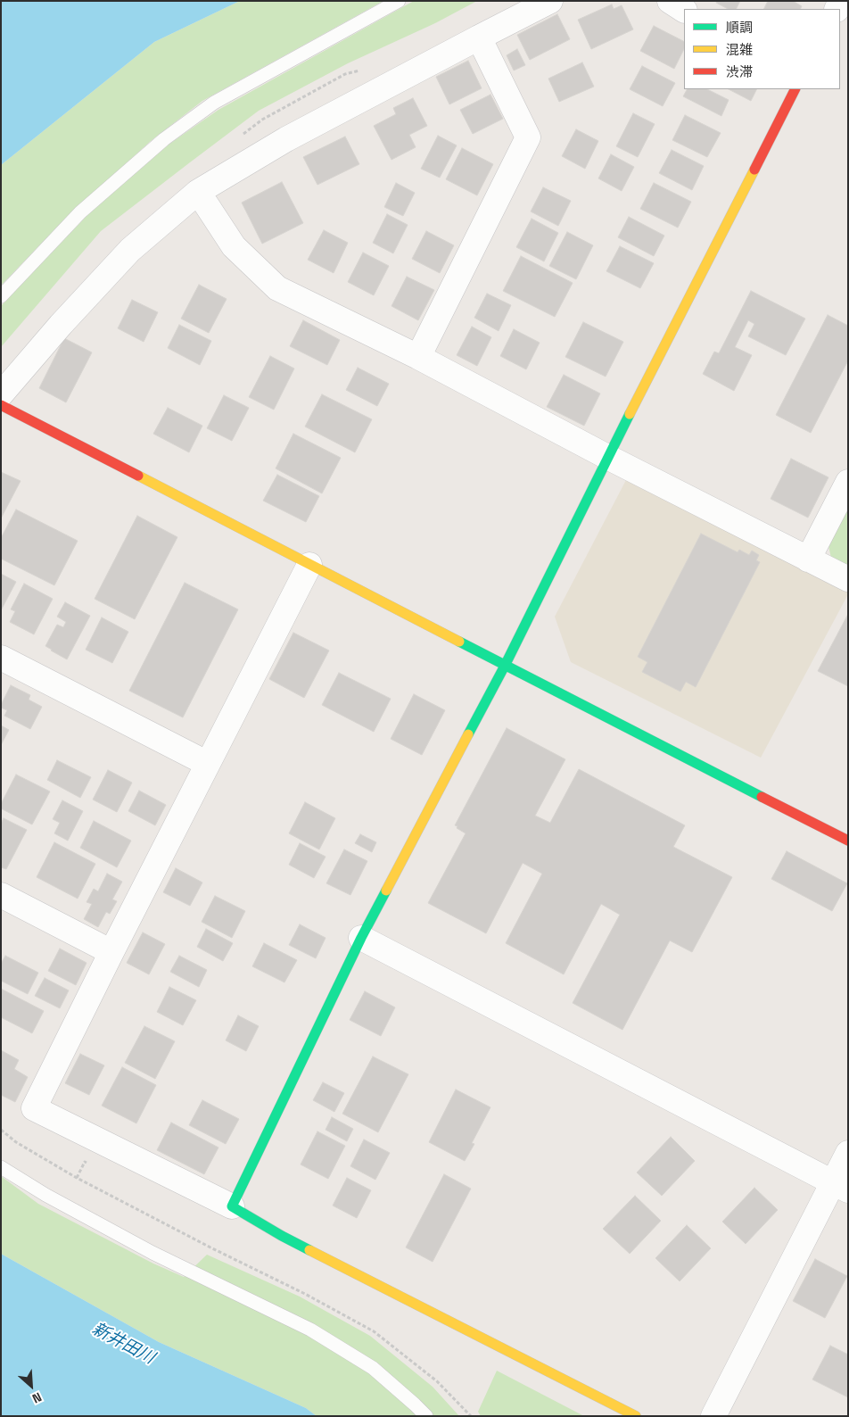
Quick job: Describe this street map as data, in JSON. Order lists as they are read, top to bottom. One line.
{"water":["新井田川"],"legend":["順調","混雑","渋滞"],"north":"bottom right"}
